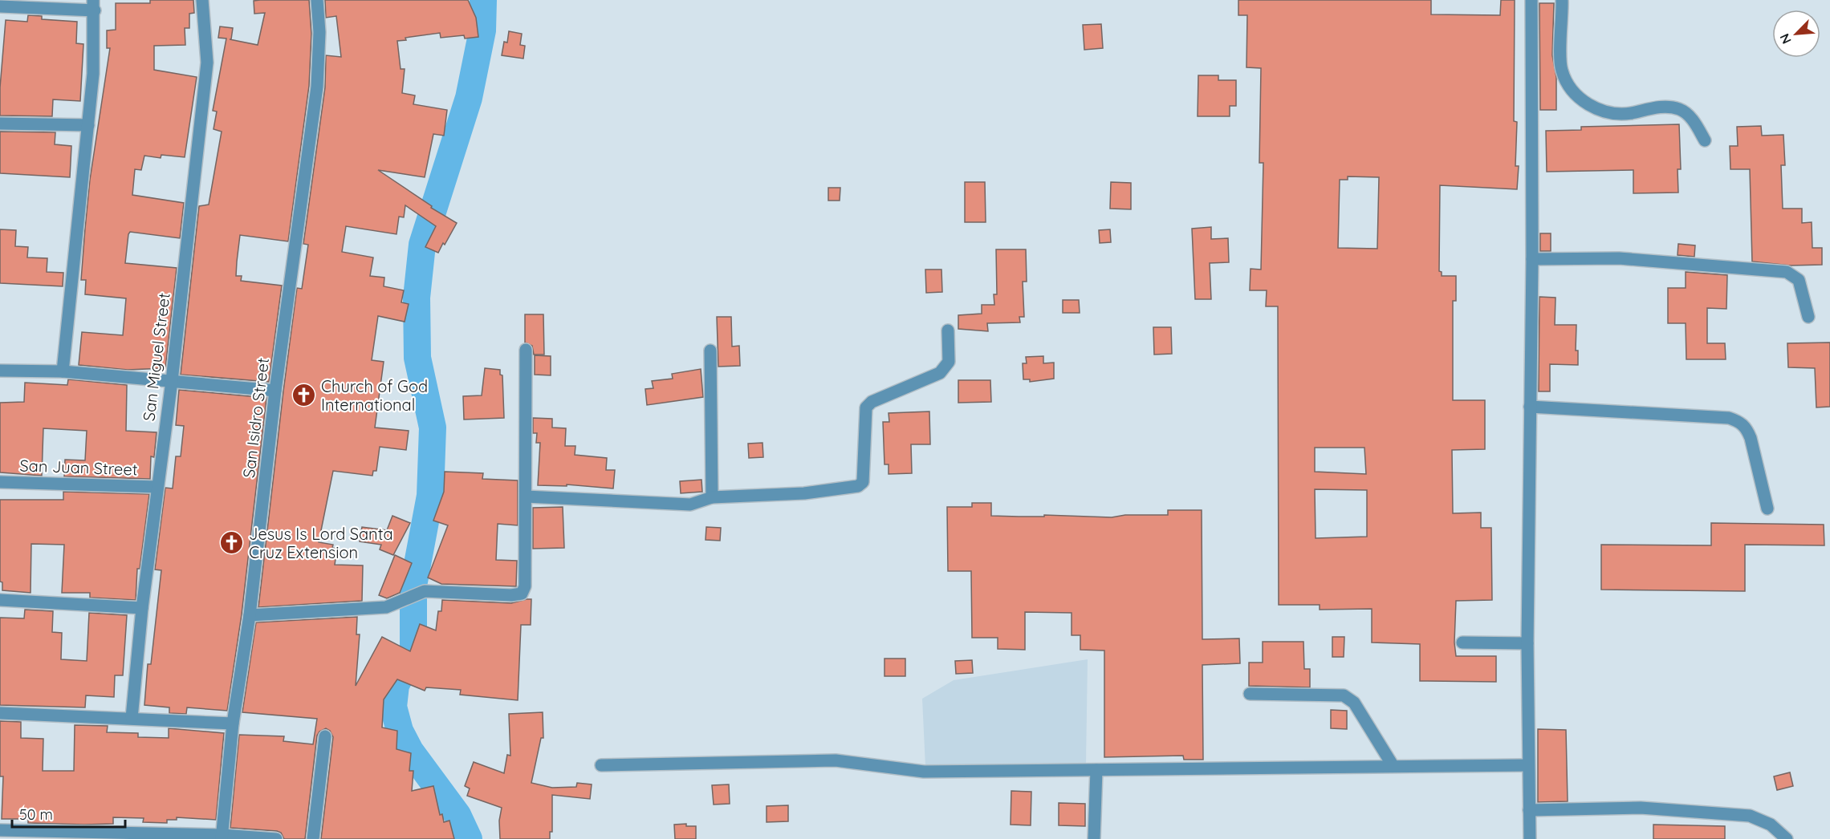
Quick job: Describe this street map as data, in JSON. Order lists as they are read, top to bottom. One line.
{"streets":{"street":["San Miguel Street","San Isidro Street","San Juan Street"]},"crossings":[["San Miguel Street","San Juan Street"]],"places":{"church":["Church of God International","Jesus Is Lord Santa Cruz Extension"]},"scale_bar":"50 m","north":"bottom left"}
